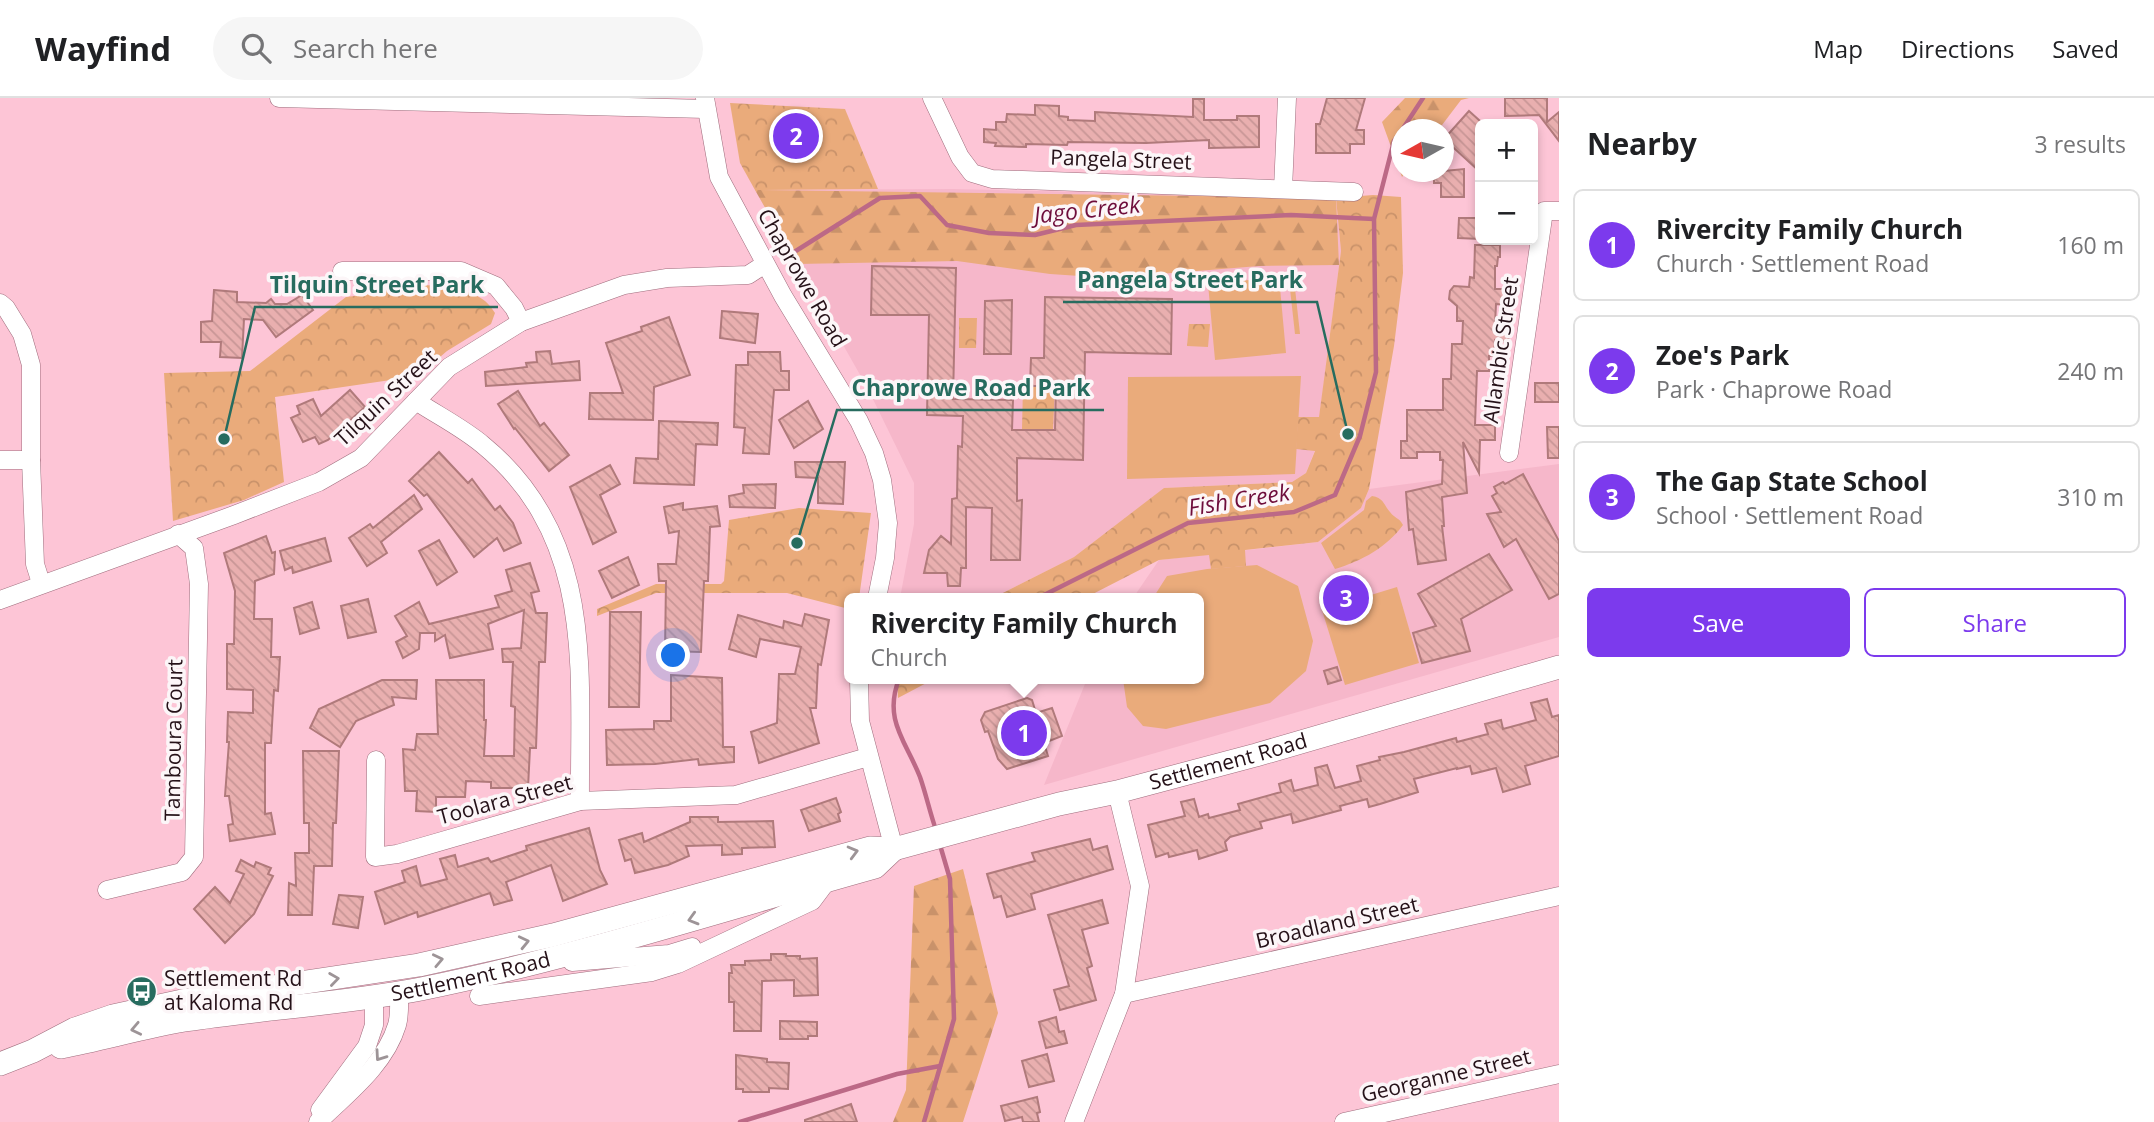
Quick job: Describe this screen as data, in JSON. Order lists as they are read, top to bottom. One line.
{"streets":{"main road":["Settlement Road"],"street":["Pangela Street","Chaprowe Road","Allambic Street","Tilquin Street","Tamboura Court","Toolara Street","Broadland Street","Georganne Street"]},"crossings":[["Chaprowe Road","Tilquin Street"],["Tilquin Street","Tamboura Court"]],"water":["Jago Creek","Fish Creek"],"places":{"other":["Pangela Street Park","Tilquin Street Park","Chaprowe Road Park"],"bus stop":["Settlement Rd at Kaloma Rd"]},"north":"left","page":{"header":"Wayfind","search":"Search here","nav":["Map","Directions","Saved"],"heading":["Nearby","3 results"],"pins":["2","3","1"],"map_buttons":["+","−"],"list":[{"mark":"1","name":"Rivercity Family Church","note":"Church · Settlement Road","value":"160 m"},{"mark":"2","name":"Zoe's Park","note":"Park · Chaprowe Road","value":"240 m"},{"mark":"3","name":"The Gap State School","note":"School · Settlement Road","value":"310 m"}],"buttons":["Save","Share"],"popup":["Rivercity Family Church","Church"]}}
